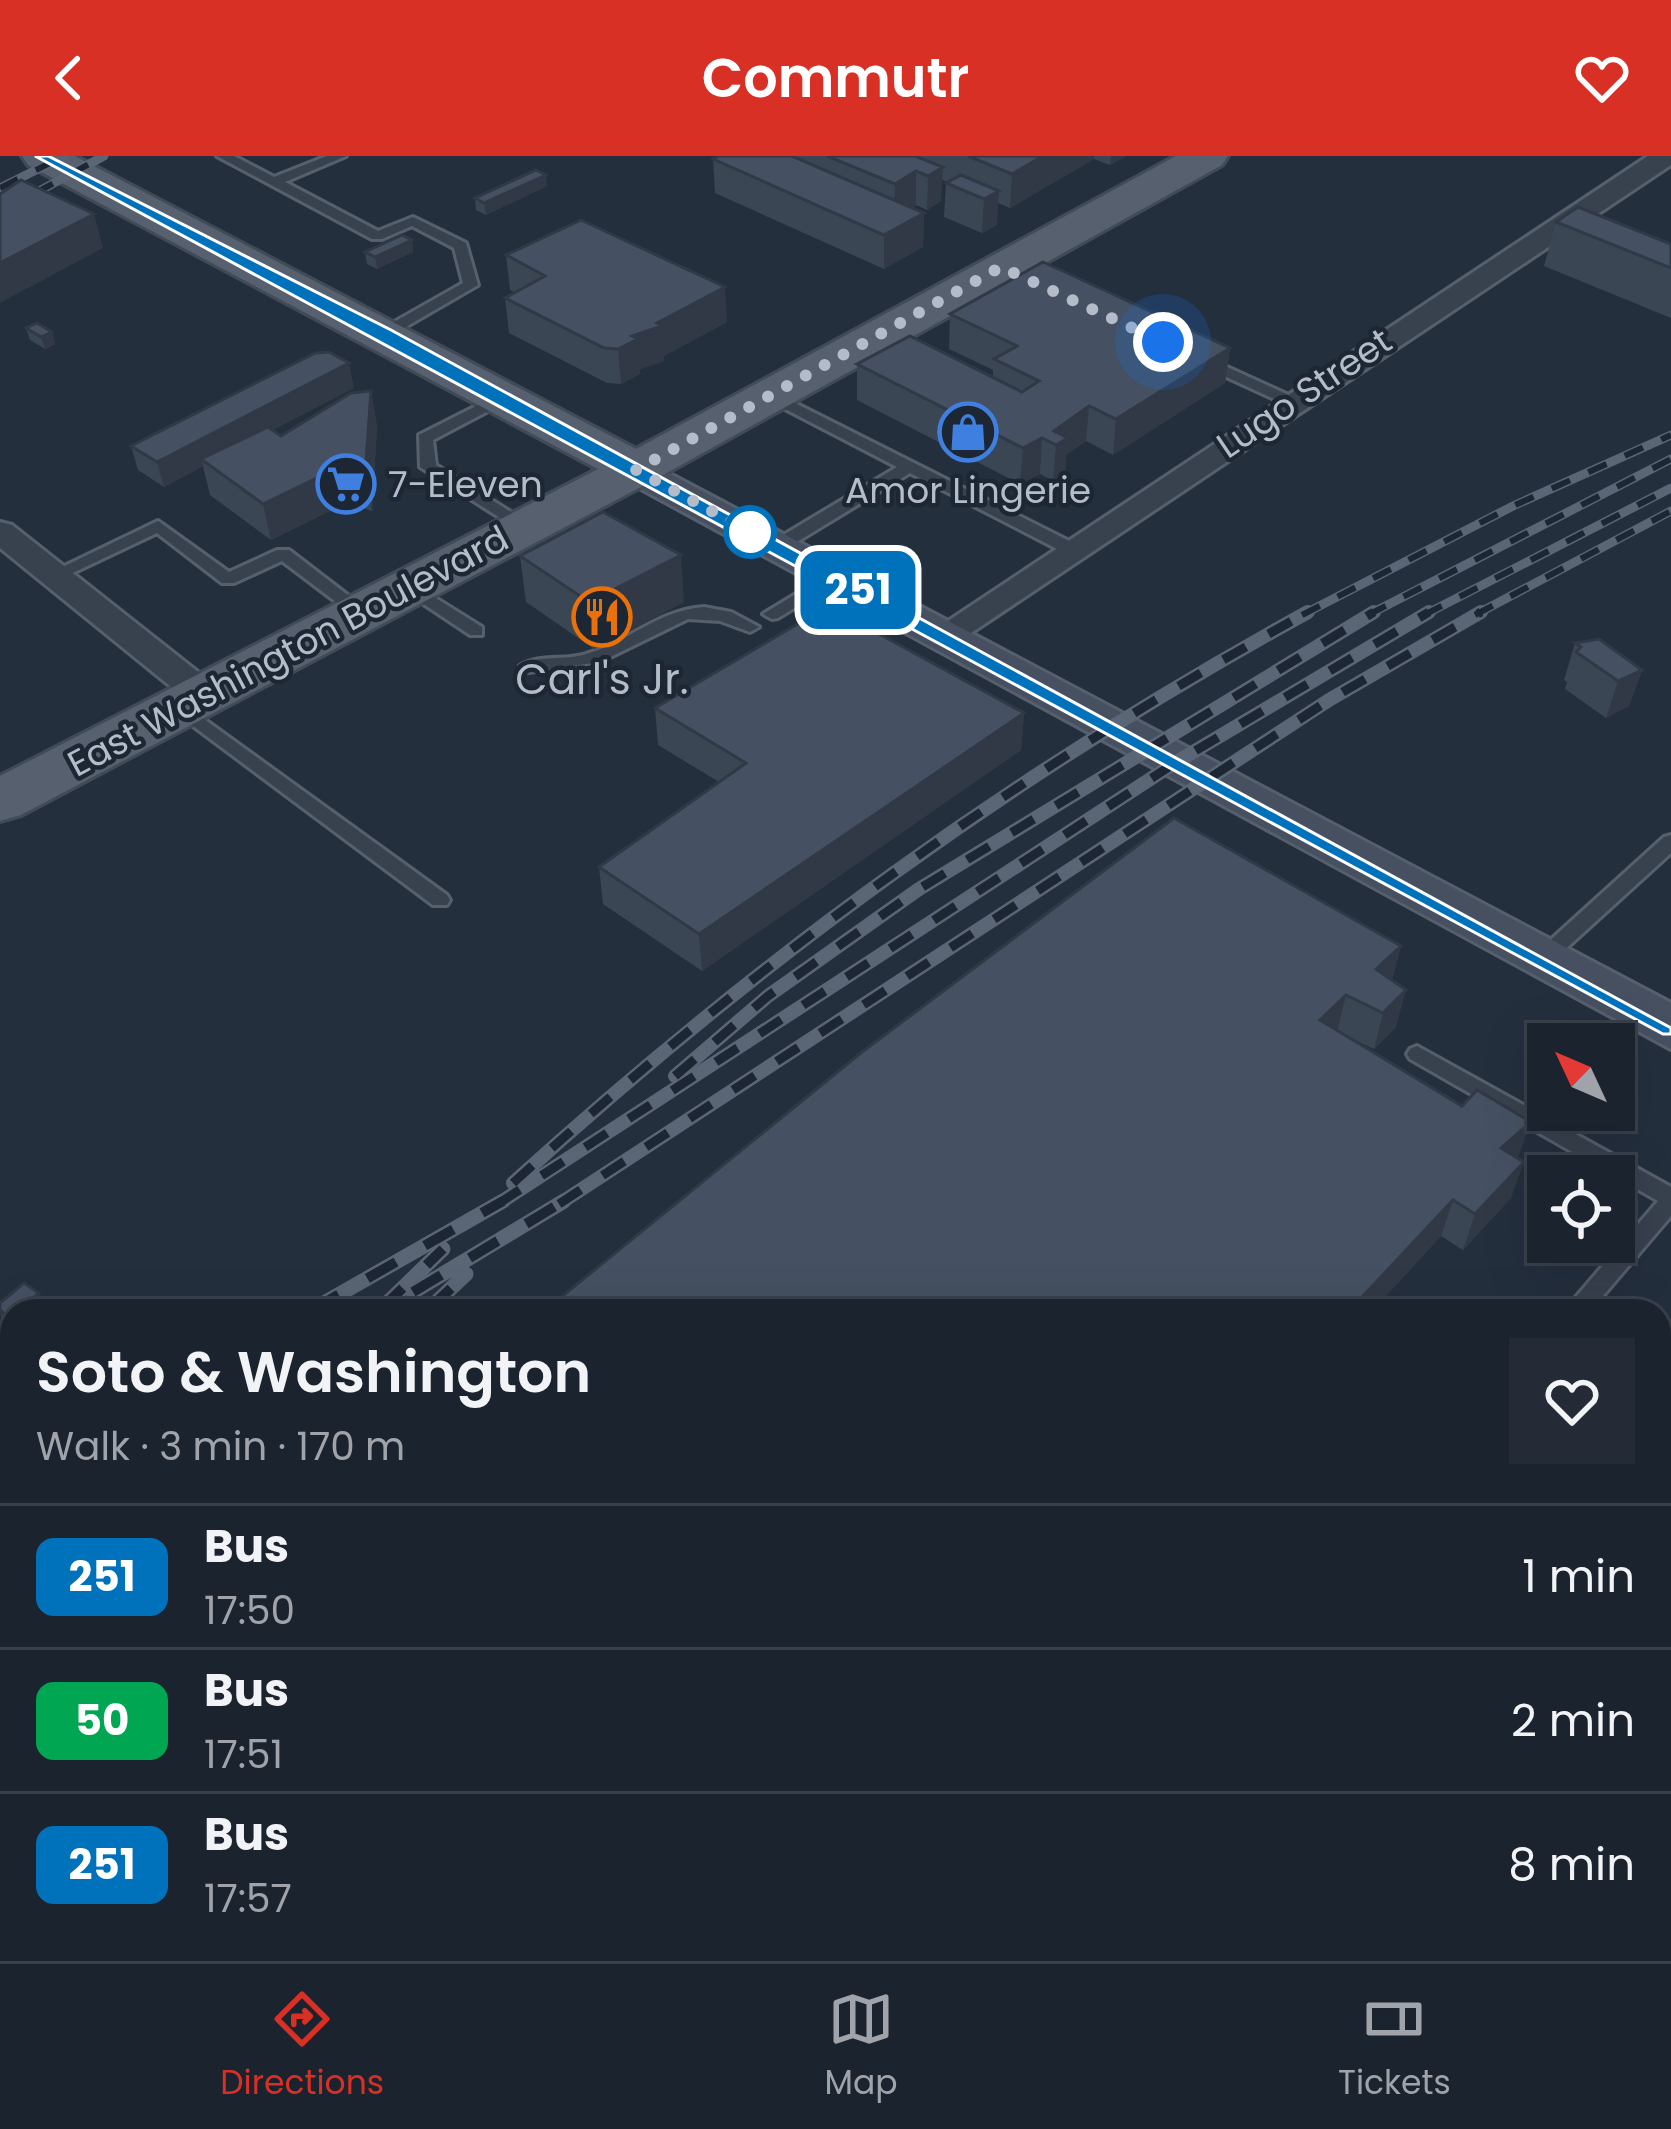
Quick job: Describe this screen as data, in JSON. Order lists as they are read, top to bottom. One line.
{"streets":{"main road":["East Washington Boulevard"],"street":["Lugo Street"]},"places":{"shop":["Amor Lingerie"],"supermarket":["7-Eleven"],"restaurant":["Carl's Jr."]},"lines":["bus line 251"],"north":"top left","page":{"header":"Commutr","on_map":"251","heading":["Soto & Washington","Walk · 3 min · 170 m"],"list":[{"mark":"251","name":"Bus","note":"17:50","value":"1 min"},{"mark":"50","name":"Bus","note":"17:51","value":"2 min"},{"mark":"251","name":"Bus","note":"17:57","value":"8 min"}],"tabs":["Directions","Map","Tickets"]}}
